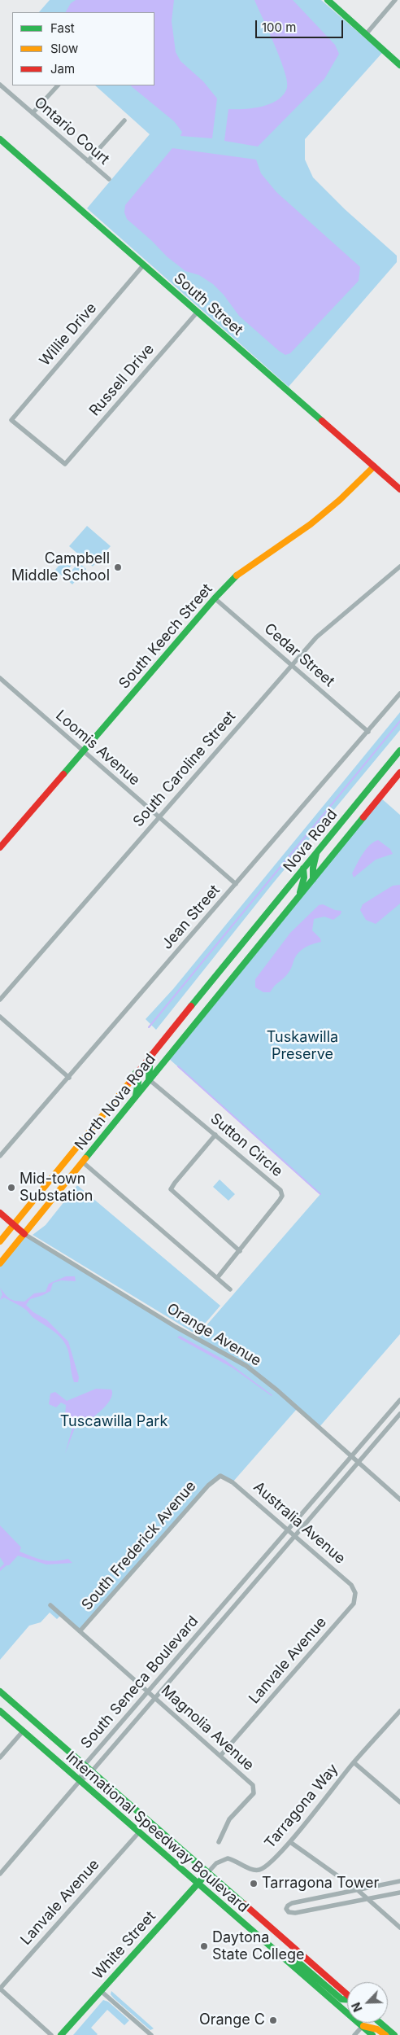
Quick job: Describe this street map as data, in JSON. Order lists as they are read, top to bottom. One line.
{"streets":{"main road":["South Street","South Keech Street","Nova Road","North Nova Road","Orange Avenue","International Speedway Boulevard","White Street"],"street":["Ontario Court","Willie Drive","Russell Drive","Cedar Street","Loomis Avenue","South Caroline Street","Jean Street","Sutton Circle","Australia Avenue","South Frederick Avenue","Lanvale Avenue","South Seneca Boulevard","Magnolia Avenue","Tarragona Way"]},"crossings":[["South Street","Willie Drive"],["South Street","Russell Drive"],["South Street","South Keech Street"],["Willie Drive","Russell Drive"],["South Keech Street","Cedar Street"],["South Keech Street","Loomis Avenue"],["Cedar Street","South Caroline Street"],["Cedar Street","Jean Street"],["Loomis Avenue","South Caroline Street"],["Loomis Avenue","Jean Street"],["Nova Road","North Nova Road"],["North Nova Road","Sutton Circle"],["North Nova Road","Orange Avenue"],["Orange Avenue","South Seneca Boulevard"],["Australia Avenue","South Frederick Avenue"],["Australia Avenue","Lanvale Avenue"],["Australia Avenue","South Seneca Boulevard"],["South Frederick Avenue","Magnolia Avenue"],["Lanvale Avenue","Magnolia Avenue"],["Lanvale Avenue","International Speedway Boulevard"],["South Seneca Boulevard","Magnolia Avenue"],["South Seneca Boulevard","International Speedway Boulevard"],["Tarragona Way","International Speedway Boulevard"],["Tarragona Way","White Street"],["International Speedway Boulevard","White Street"]],"parks":["Tuskawilla Preserve","Tuscawilla Park"],"places":["Campbell Middle School","Mid-town Substation","Tarragona Tower","Daytona State College","Orange C"],"legend":["Fast","Slow","Jam"],"scale_bar":"100 m","north":"bottom left"}
